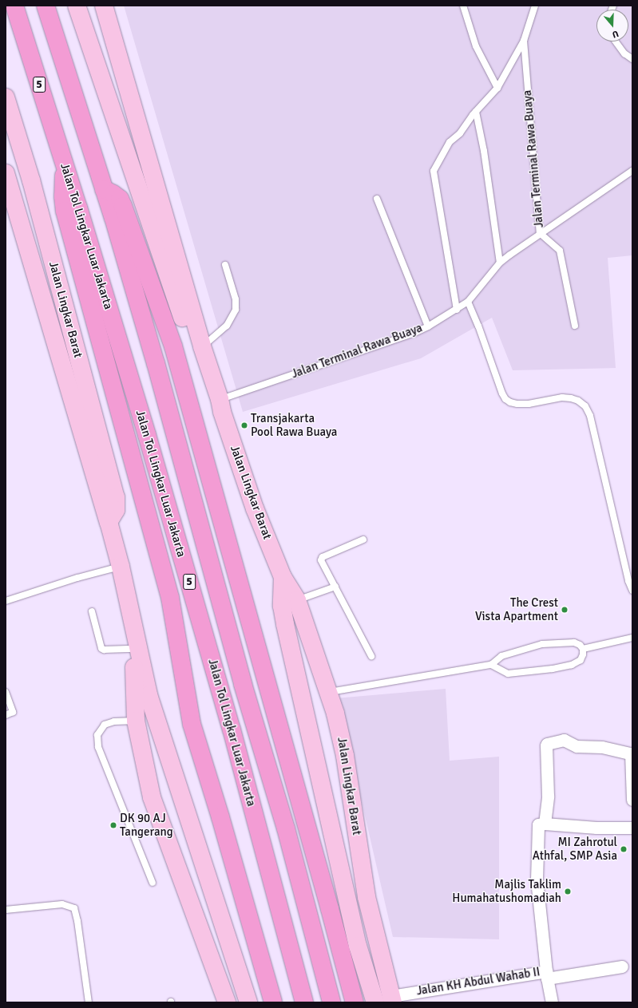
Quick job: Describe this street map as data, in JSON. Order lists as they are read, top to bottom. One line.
{"streets":{"highway":["5","Jalan Tol Lingkar Luar Jakarta"],"main road":["Jalan Lingkar Barat"],"street":["Jalan KH Abdul Wahab II"],"lane":["Jalan Terminal Rawa Buaya"]},"crossings":[["Jalan Terminal Rawa Buaya","Jalan Lingkar Barat"],["Jalan Lingkar Barat","Jalan KH Abdul Wahab II"]],"places":["Transjakarta Pool Rawa Buaya","The Crest Vista Apartment","DK 90 AJ Tangerang","MI Zahrotul Athfal, SMP Asia","Majlis Taklim Humahatushomadiah"],"north":"bottom"}
